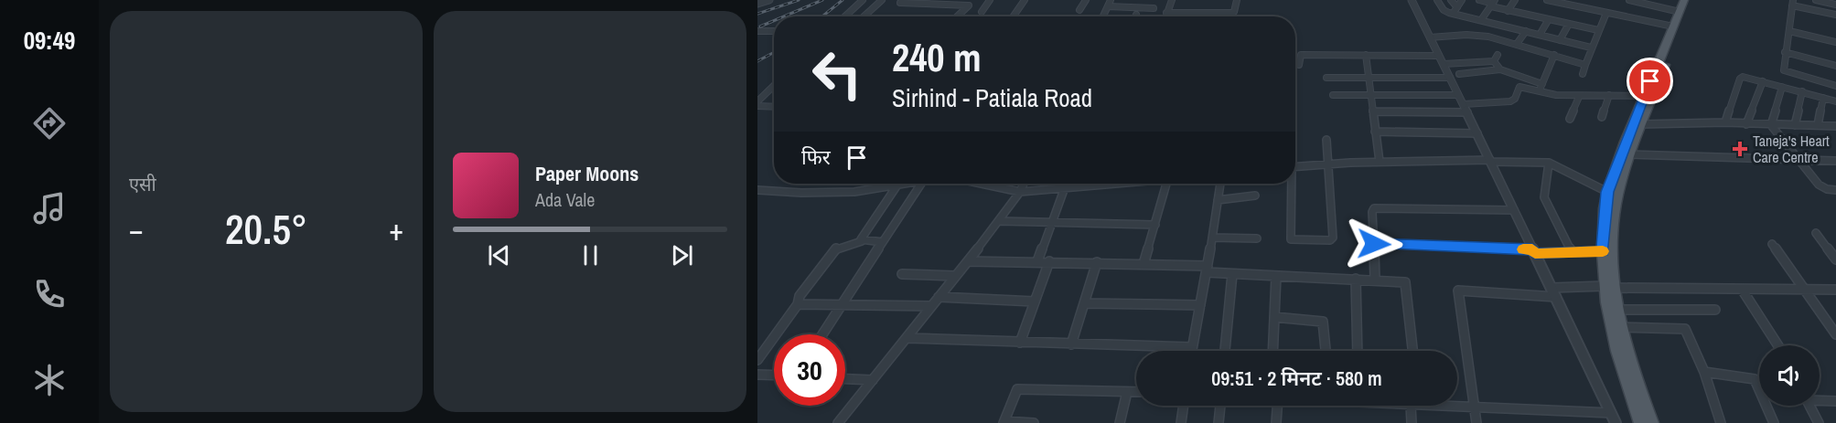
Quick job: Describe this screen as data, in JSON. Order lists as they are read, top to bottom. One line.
{"places":{"health":["Taneja's Heart Care Centre"]},"page":{"tabs":"09:49","tile":"एसी","turn":["240 m","Sirhind - Patiala Road"],"then":"फिर","song":["Paper Moons","Ada Vale"],"heat":["−","20.5°","+"],"limit":"30","trip":"09:51 · 2 मिनट · 580 m"}}
